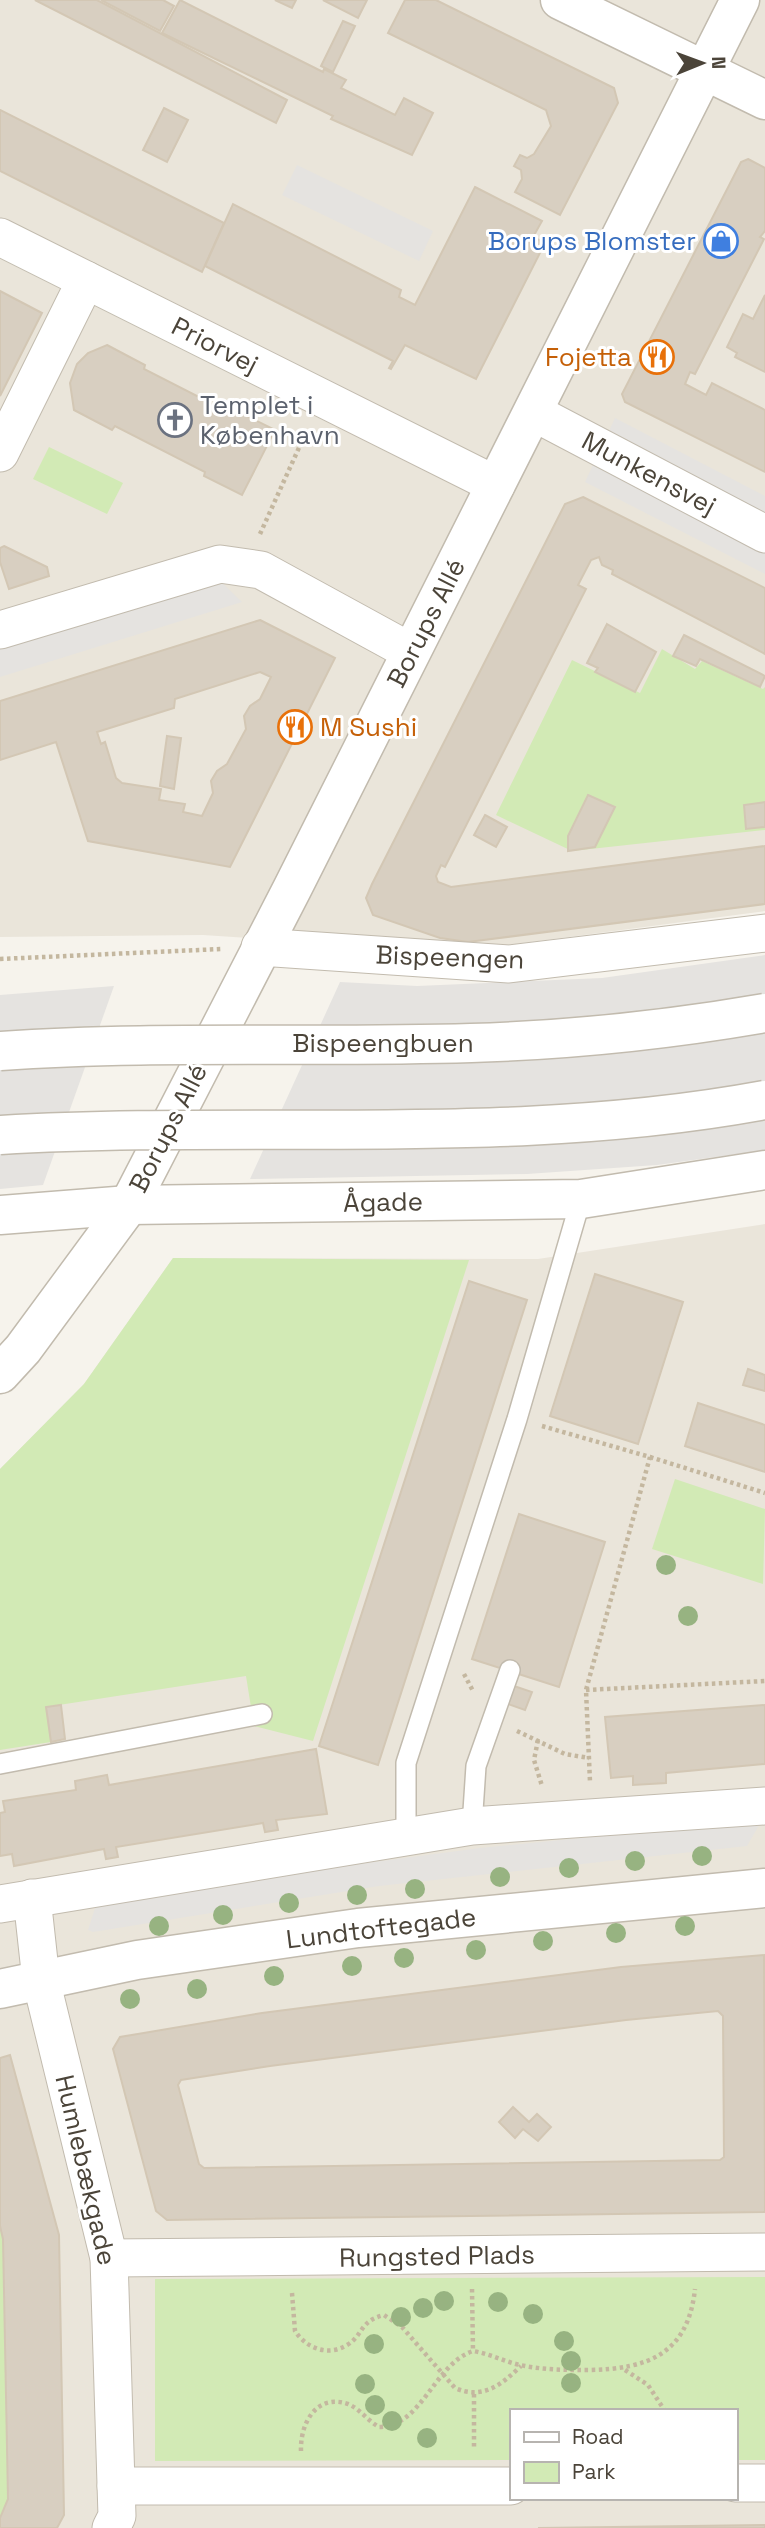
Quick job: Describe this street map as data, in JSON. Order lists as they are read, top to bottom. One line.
{"streets":{"street":["Priorvej","Munkensvej","Borups Allé","Bispeengen","Bispeengbuen","Ågade","Lundtoftegade","Humlebækgade","Rungsted Plads"]},"crossings":[["Priorvej","Borups Allé"],["Munkensvej","Borups Allé"],["Borups Allé","Bispeengen"],["Borups Allé","Ågade"],["Lundtoftegade","Humlebækgade"],["Humlebækgade","Rungsted Plads"]],"places":{"shop":["Borups Blomster"],"restaurant":["Fojetta","M Sushi"],"church":["Templet i København"]},"legend":["Road","Park"],"north":"right"}
